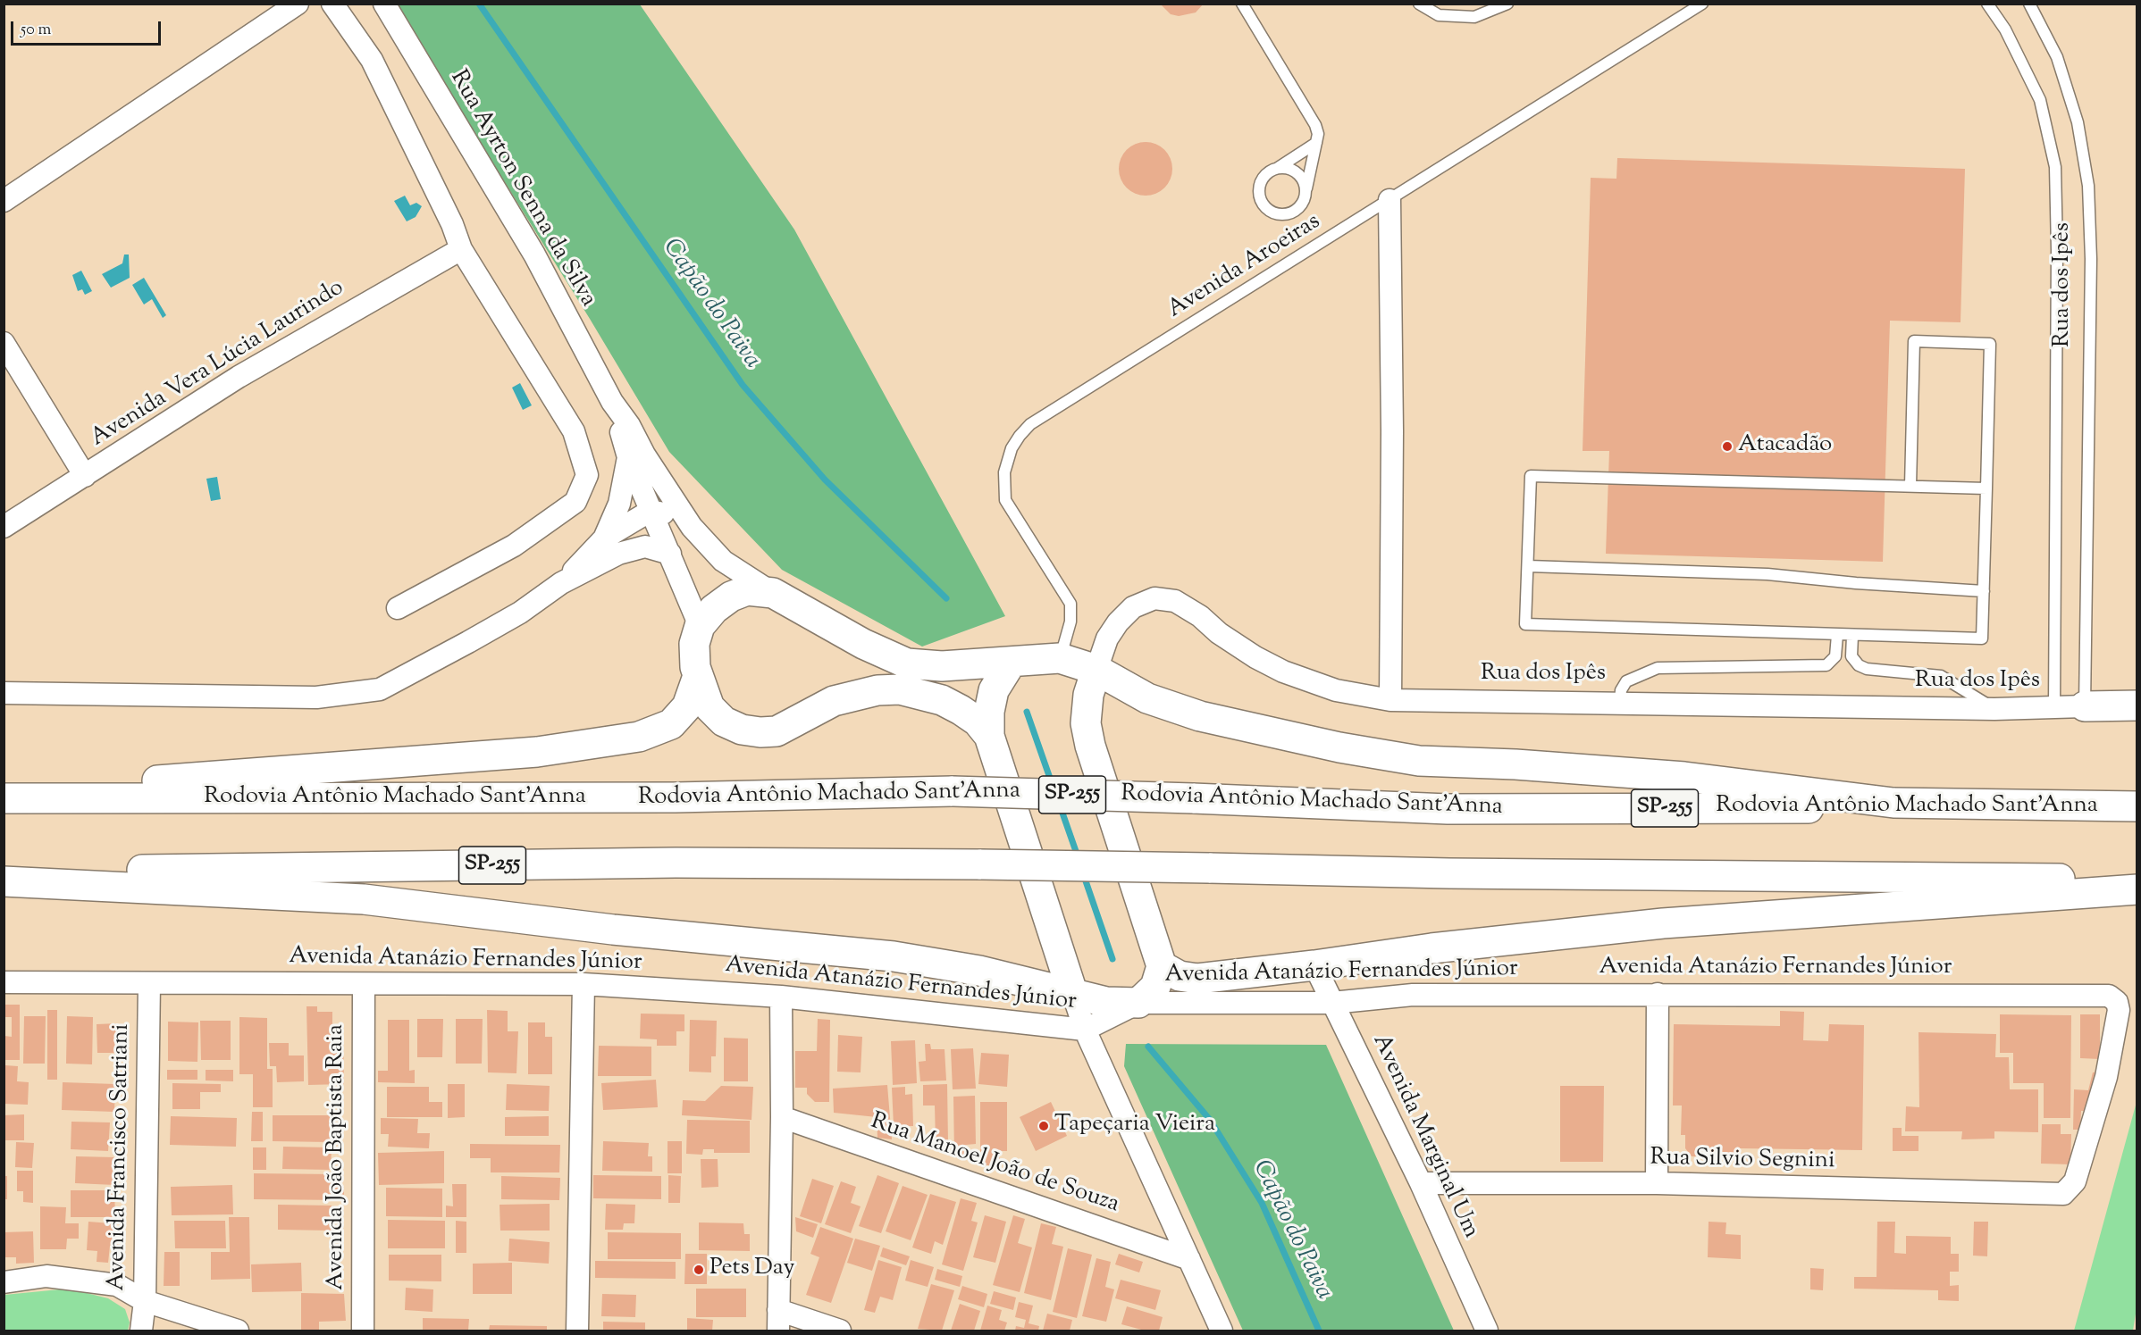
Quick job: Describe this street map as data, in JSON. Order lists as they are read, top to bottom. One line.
{"streets":{"highway":["SP-255","Rodovia Antônio Machado Sant'Anna"],"street":["Rua Ayrton Senna da Silva","Rua dos Ipês","Avenida Vera Lúcia Laurindo","Avenida Atanázio Fernandes Júnior","Avenida Marginal Um","Avenida Francisco Satriani","Avenida João Baptista Raia","Rua Silvio Segnini","Rua Manoel João de Souza"],"lane":["Avenida Aroeiras"]},"crossings":[["Avenida Atanázio Fernandes Júnior","Avenida Marginal Um"],["Avenida Atanázio Fernandes Júnior","Avenida Francisco Satriani"],["Avenida Atanázio Fernandes Júnior","Avenida João Baptista Raia"],["Avenida Atanázio Fernandes Júnior","Rua Silvio Segnini"],["Avenida Marginal Um","Rua Silvio Segnini"]],"water":["Capão do Paiva"],"places":["Atacadão","Tapeçaria Vieira","Pets Day"],"scale_bar":"50 m"}
